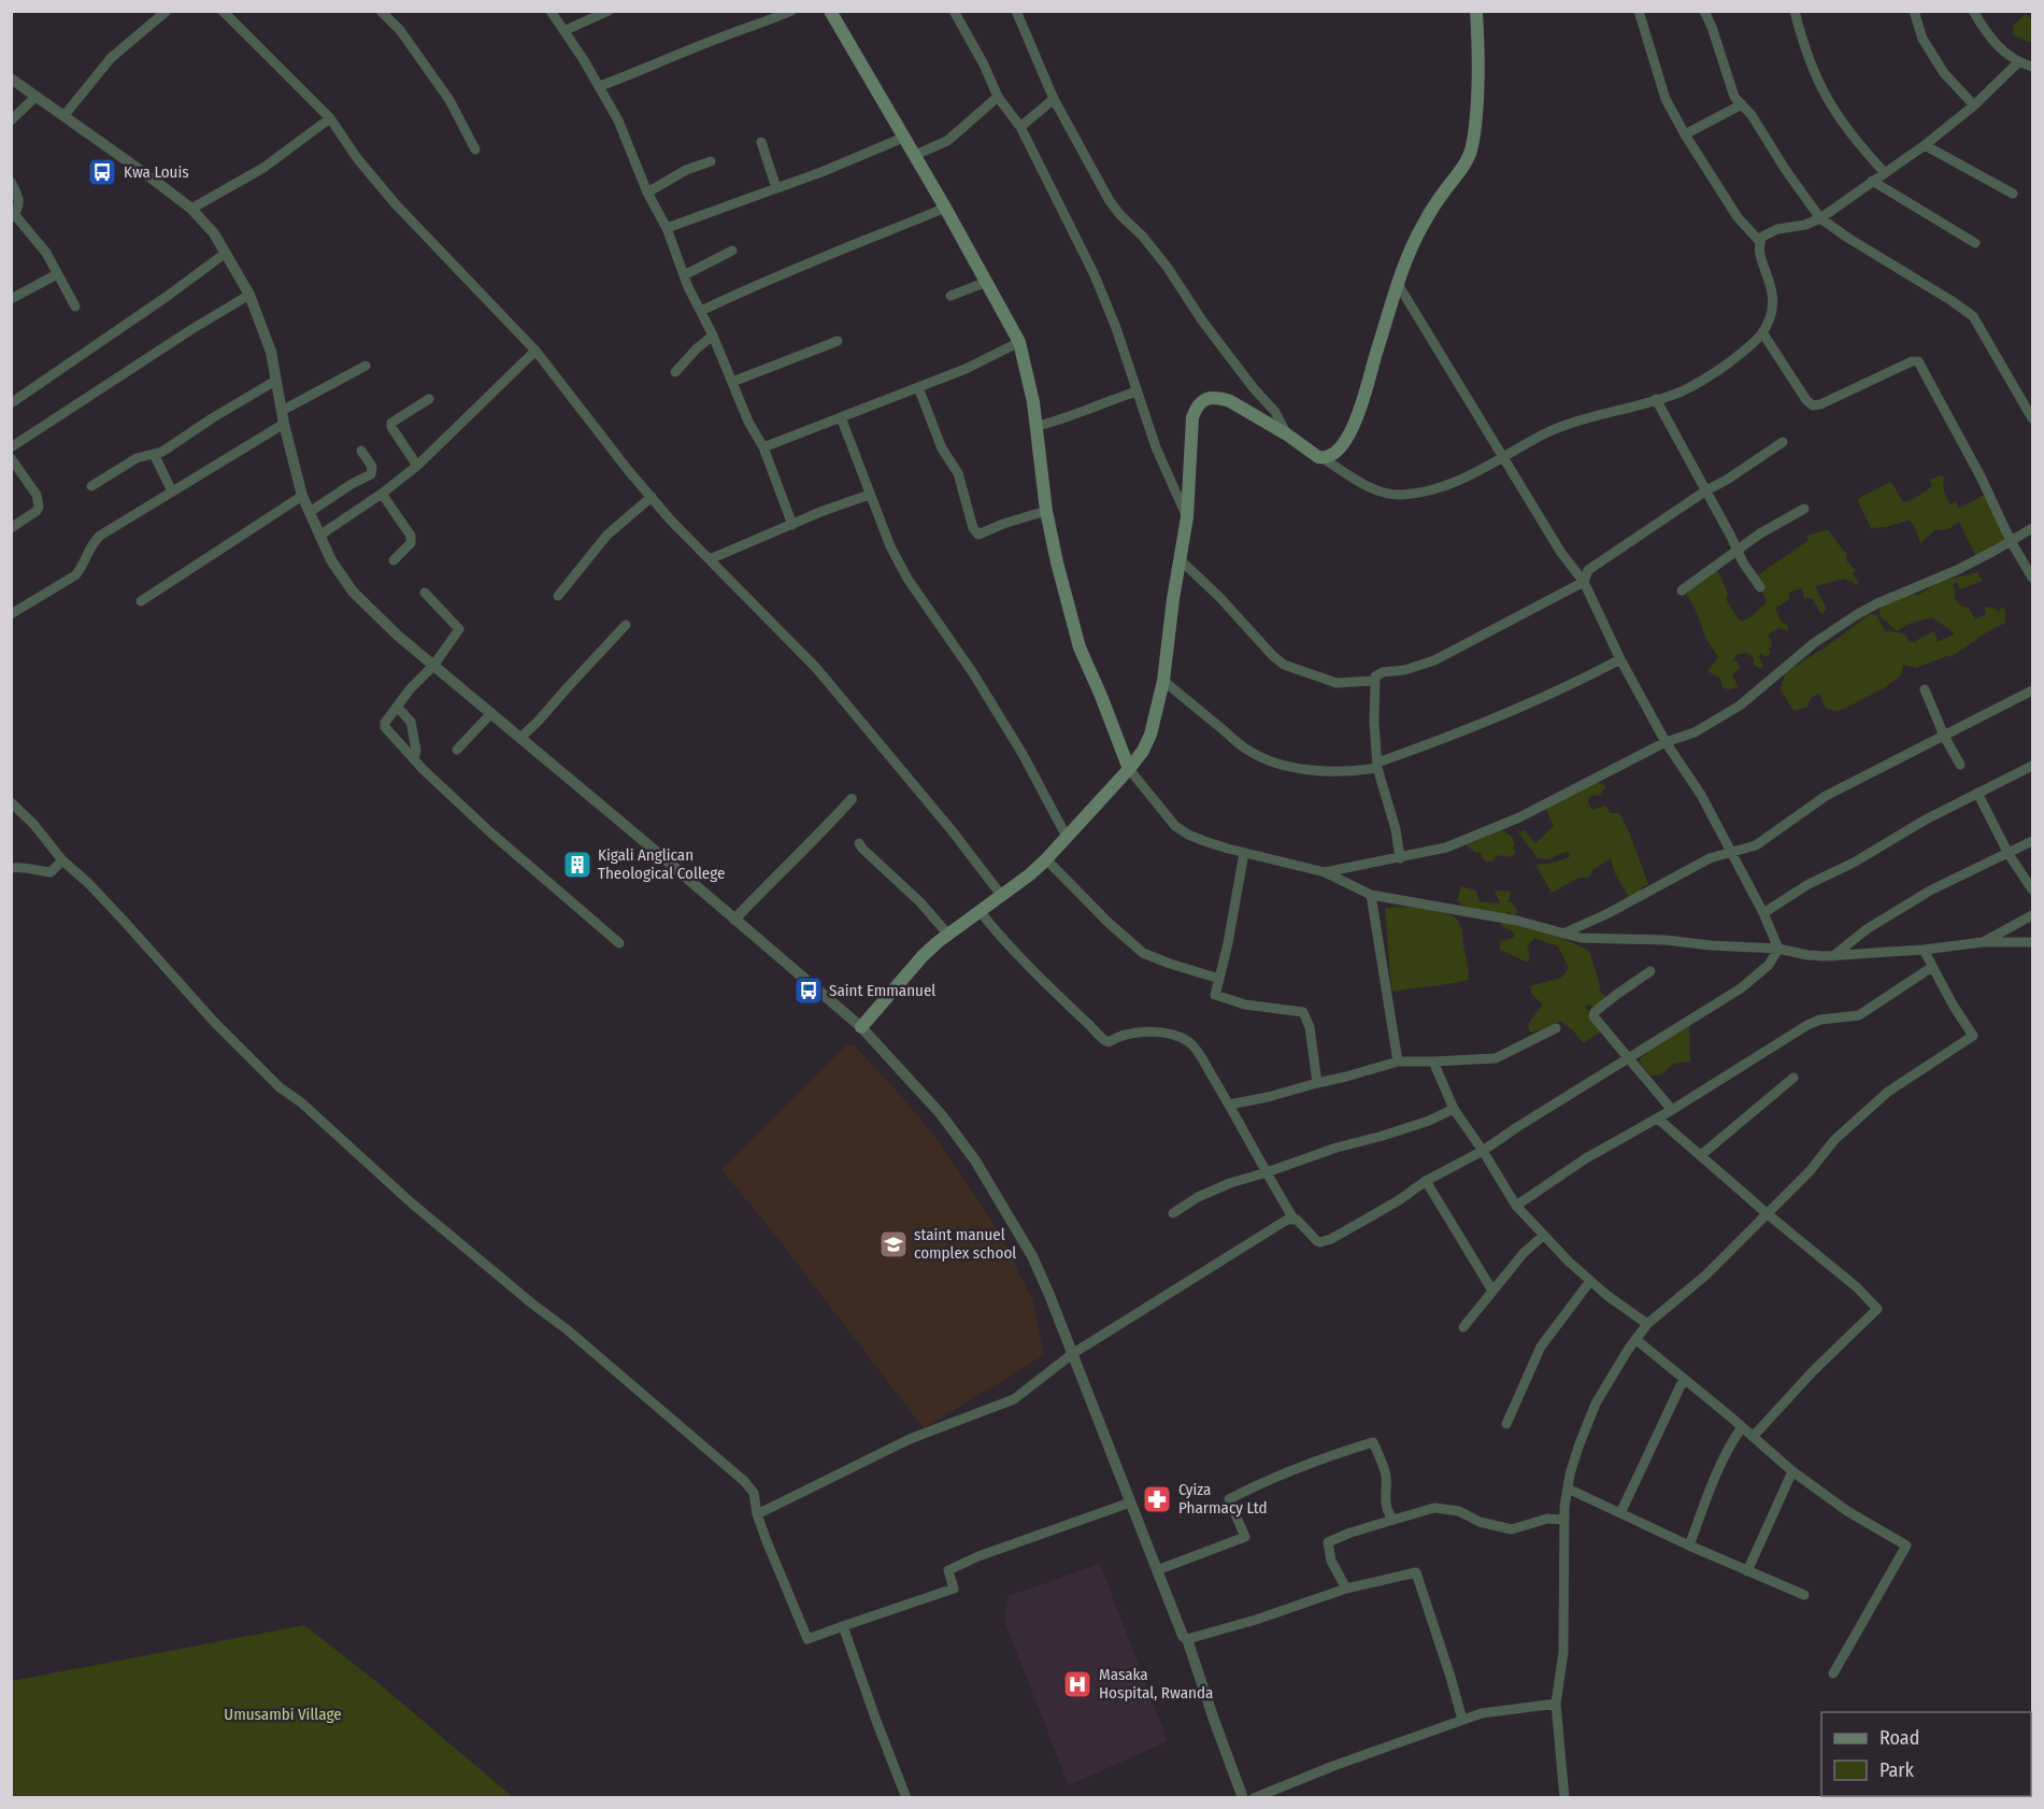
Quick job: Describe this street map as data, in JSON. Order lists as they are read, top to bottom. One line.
{"parks":["Umusambi Village"],"places":{"bus stop":["Kwa Louis","Saint Emmanuel"],"building":["Kigali Anglican Theological College"],"school or university":["staint manuel complex school"],"pharmacy":["Cyiza Pharmacy Ltd"],"hospital":["Masaka Hospital, Rwanda"]},"legend":["Road","Park"]}
